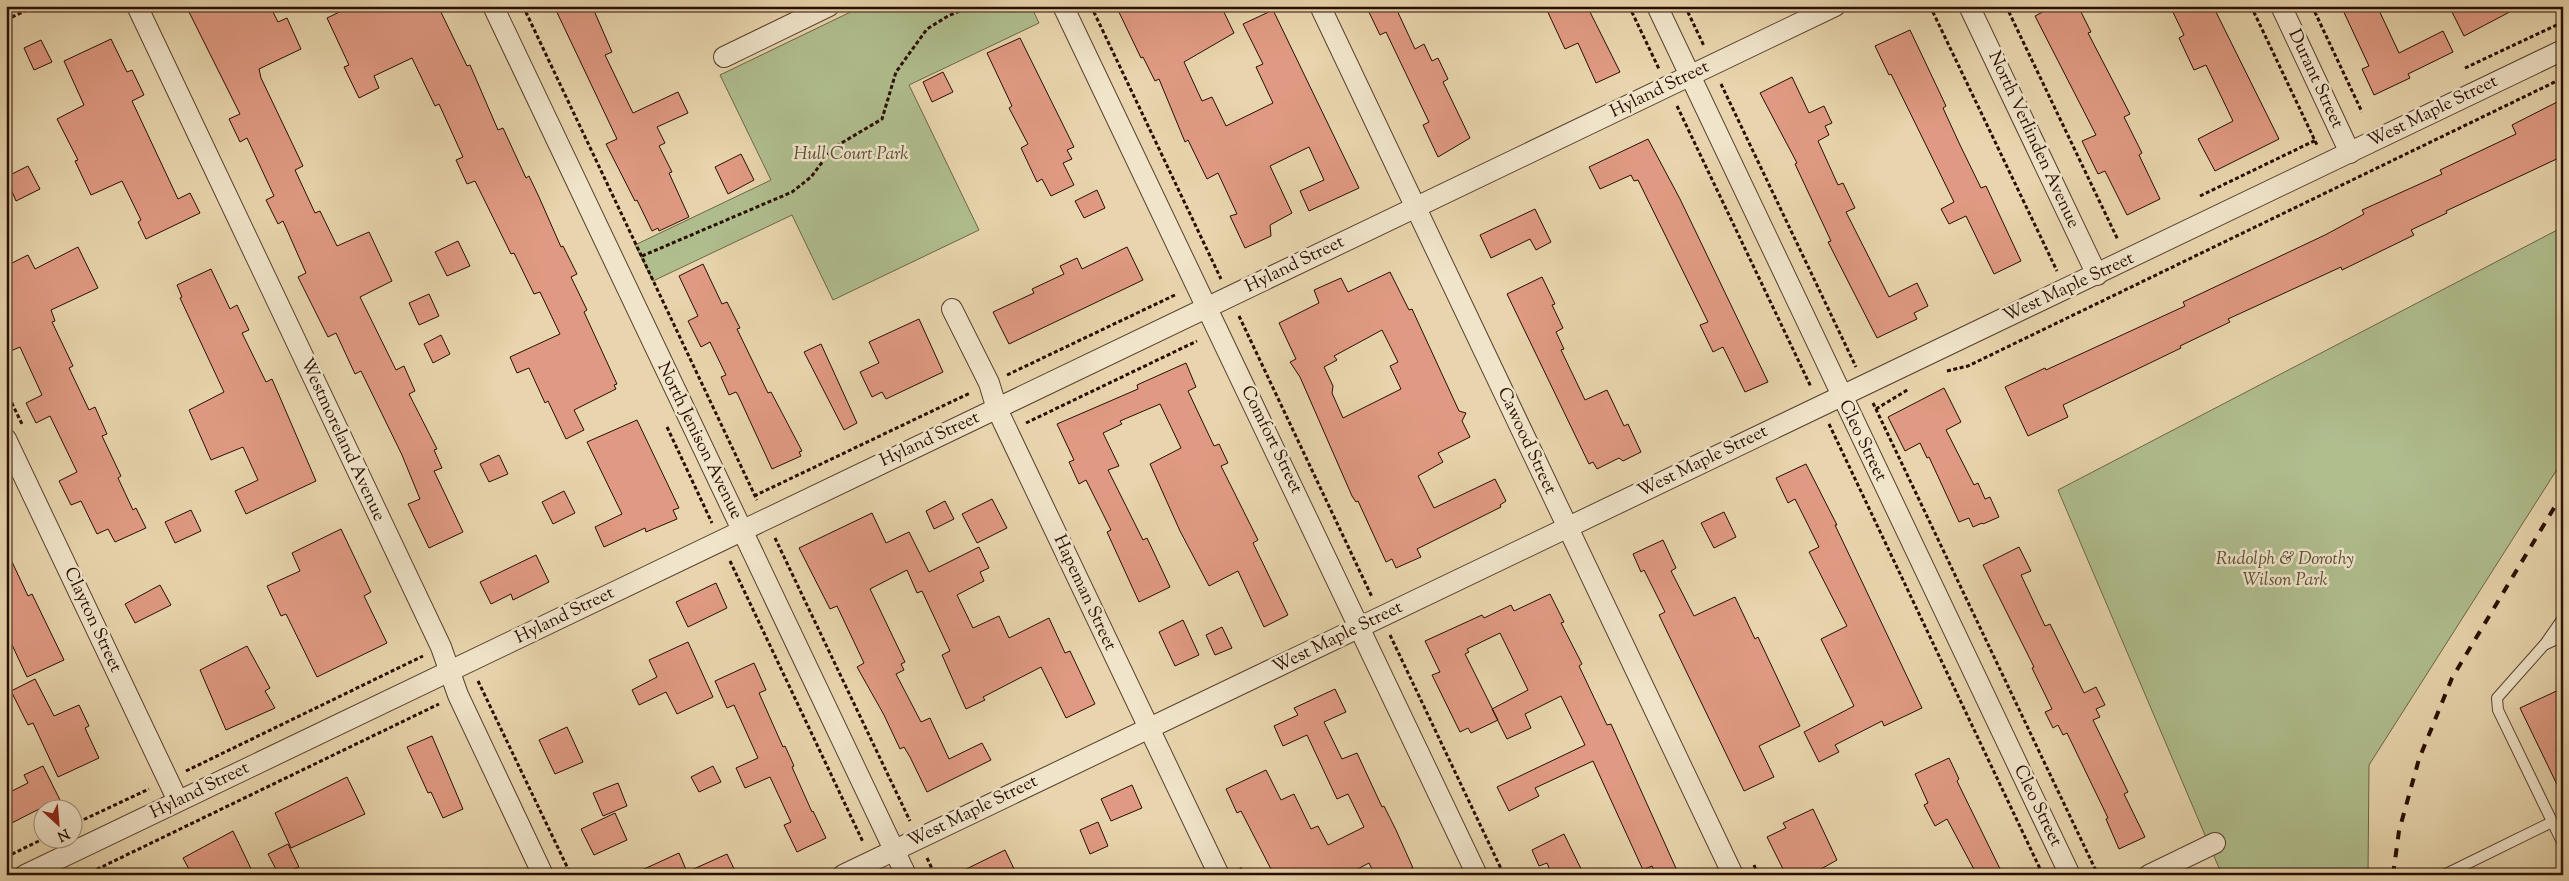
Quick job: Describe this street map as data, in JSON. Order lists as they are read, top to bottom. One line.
{"streets":{"street":["Durant Street","Hyland Street","West Maple Street","North Verlinden Avenue","Westmoreland Avenue","Comfort Street","North Jenison Avenue","Cawood Street","Cleo Street","Hapeman Street","Clayton Street"]},"crossings":[["Durant Street","West Maple Street"],["Hyland Street","Westmoreland Avenue"],["Hyland Street","Comfort Street"],["Hyland Street","North Jenison Avenue"],["Hyland Street","Cawood Street"],["Hyland Street","Cleo Street"],["Hyland Street","Hapeman Street"],["Hyland Street","Clayton Street"],["West Maple Street","North Verlinden Avenue"],["West Maple Street","Comfort Street"],["West Maple Street","North Jenison Avenue"],["West Maple Street","Cawood Street"],["West Maple Street","Cleo Street"],["West Maple Street","Hapeman Street"]],"parks":["Hull Court Park","Rudolph & Dorothy Wilson Park"],"north":"bottom right"}
